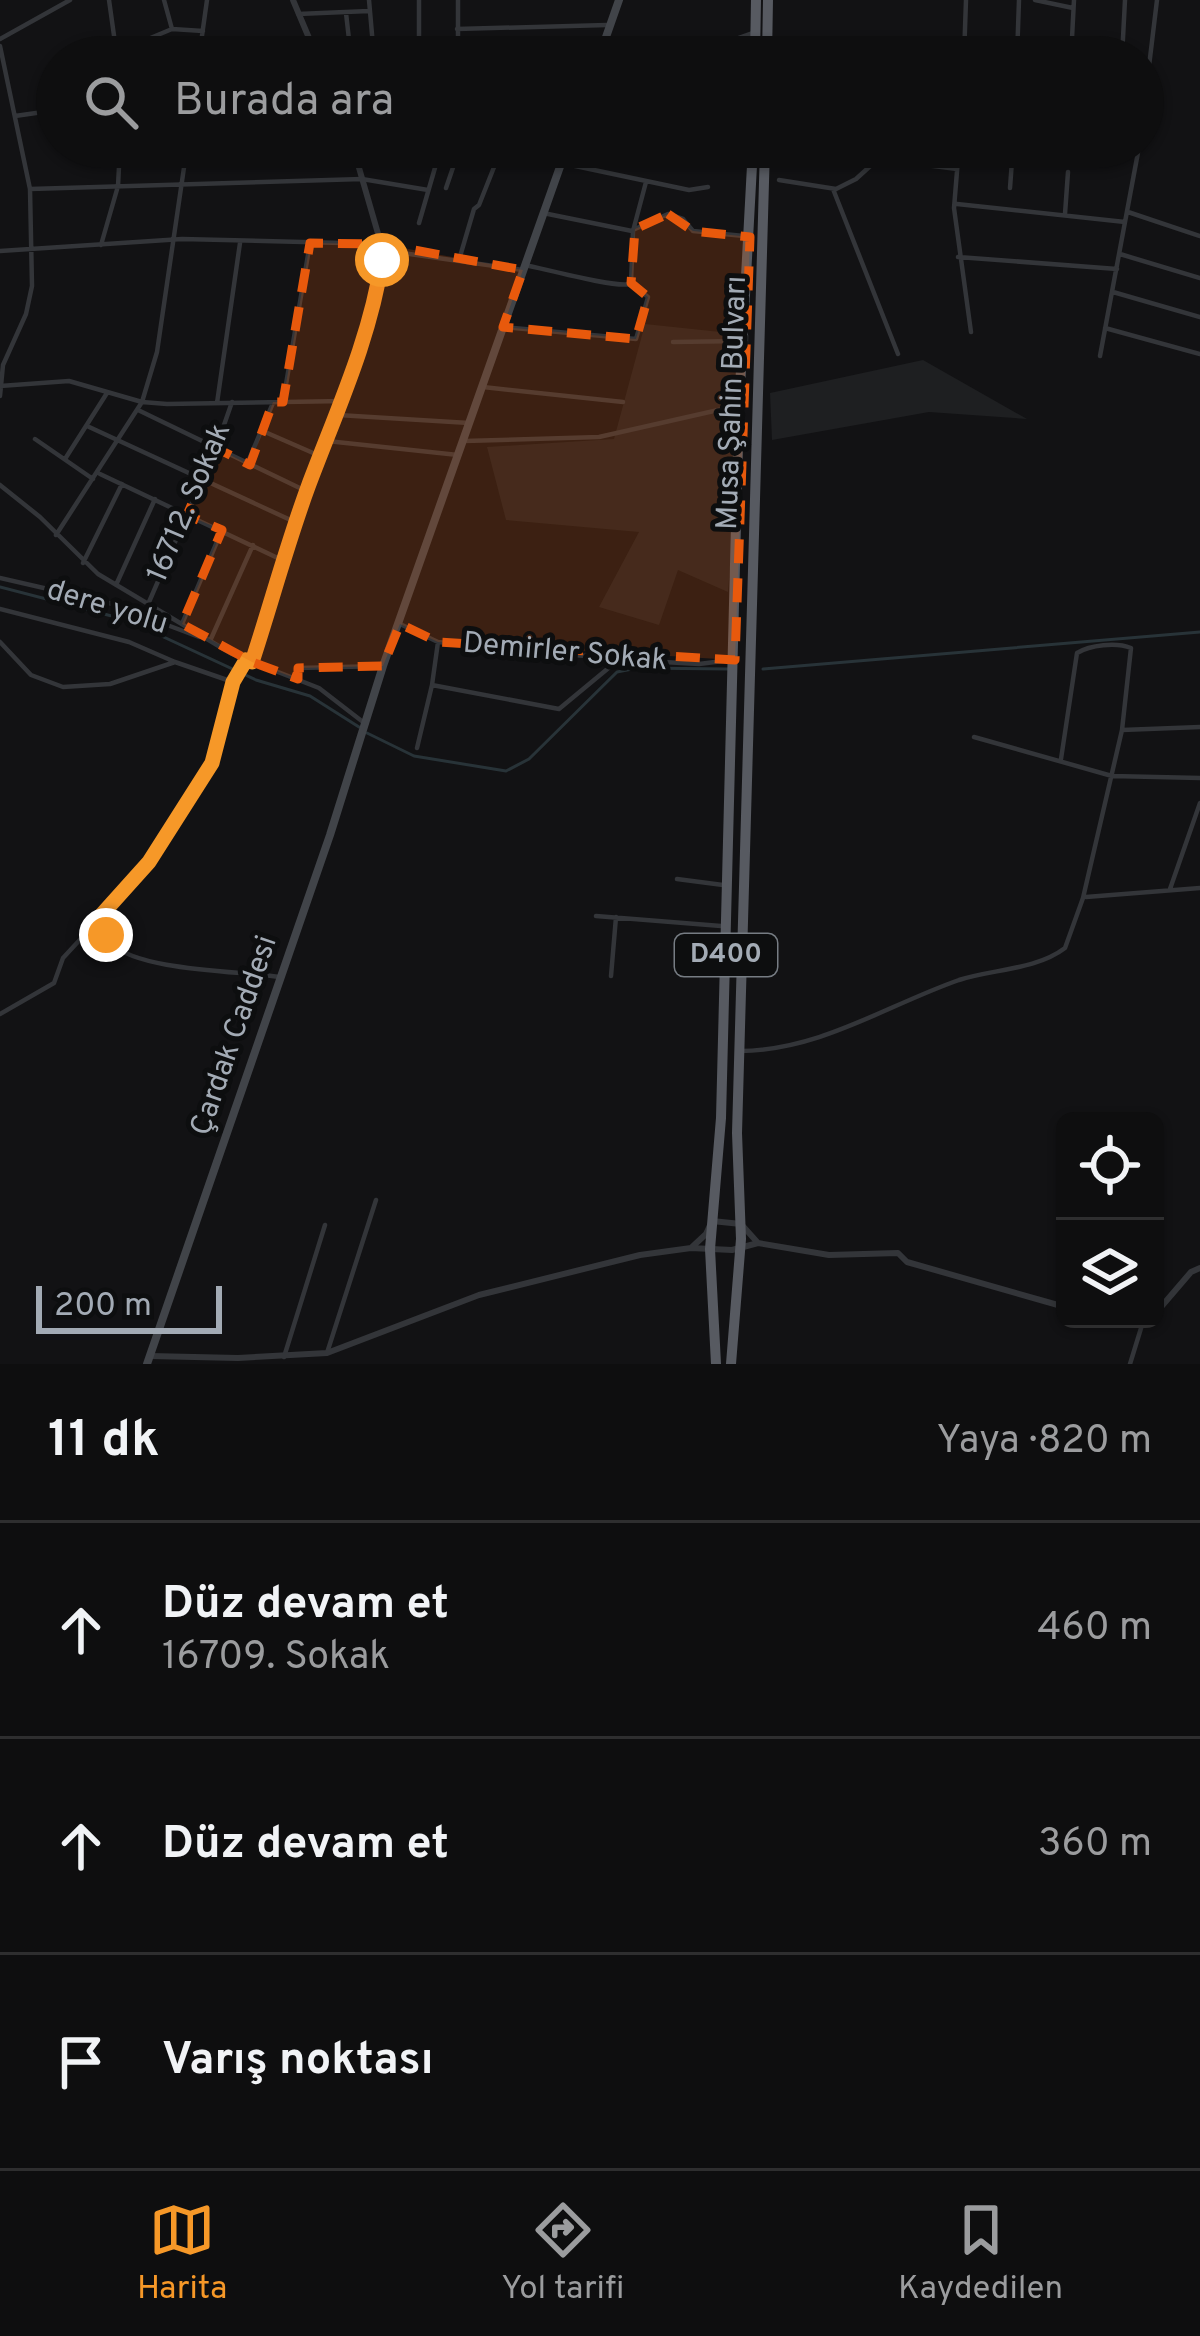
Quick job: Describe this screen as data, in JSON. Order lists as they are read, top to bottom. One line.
{"streets":{"highway":["Musa Şahin Bulvarı","D400"],"main road":["Çardak Caddesi"],"street":["16712. Sokak","dere yolu","Demirler Sokak"]},"crossings":[["Musa Şahin Bulvarı","Demirler Sokak"],["Musa Şahin Bulvarı","D400"],["Demirler Sokak","D400"],["Demirler Sokak","Çardak Caddesi"]],"scale_bar":"200 m","page":{"search":"Burada ara","scale":"200 m","heading":["11 dk","Yaya · 820 m"],"list":[["Düz devam et","16709. Sokak","460 m"],["Düz devam et","360 m"],"Varış noktası"],"nav":["Harita","Yol tarifi","Kaydedilen"]}}
